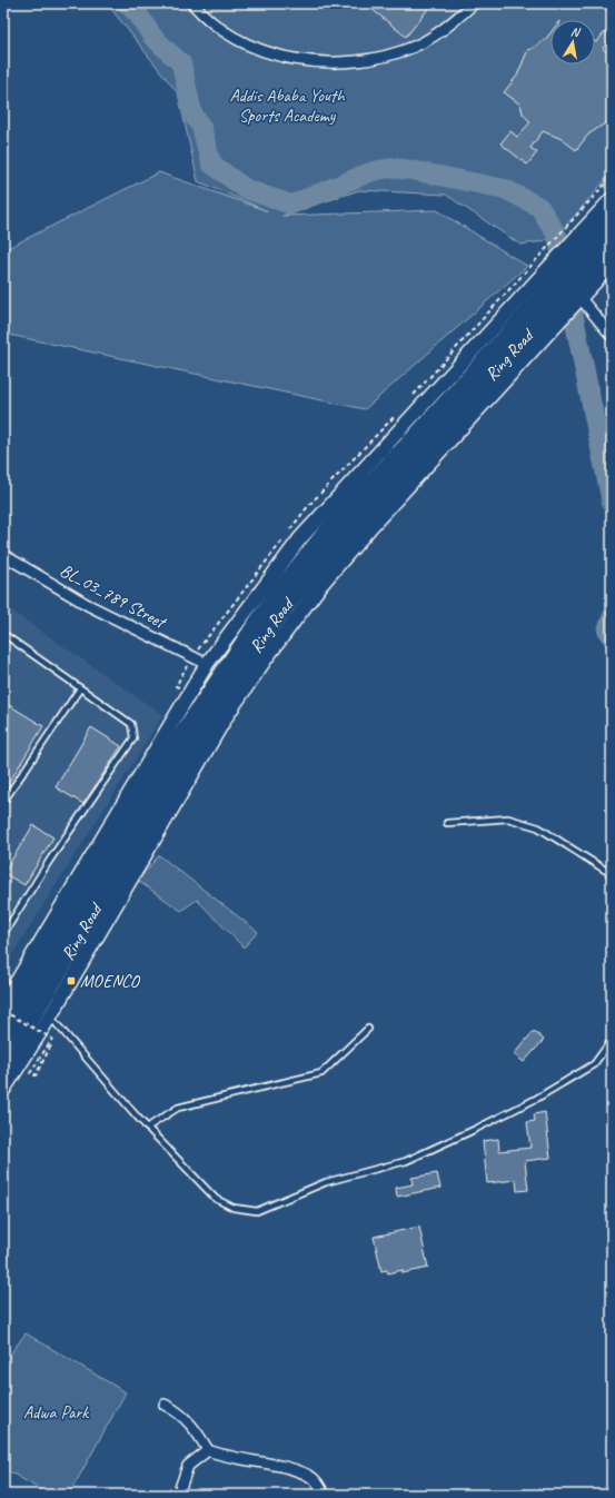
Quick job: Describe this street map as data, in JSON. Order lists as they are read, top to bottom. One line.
{"streets":{"highway":["Ring Road"],"street":["BL_03_789 Street"]},"crossings":[["Ring Road","BL_03_789 Street"]],"parks":["Addis Ababa Youth Sports Academy","Adwa Park"],"places":{"transit":["MOENCO"]},"north":"top"}
